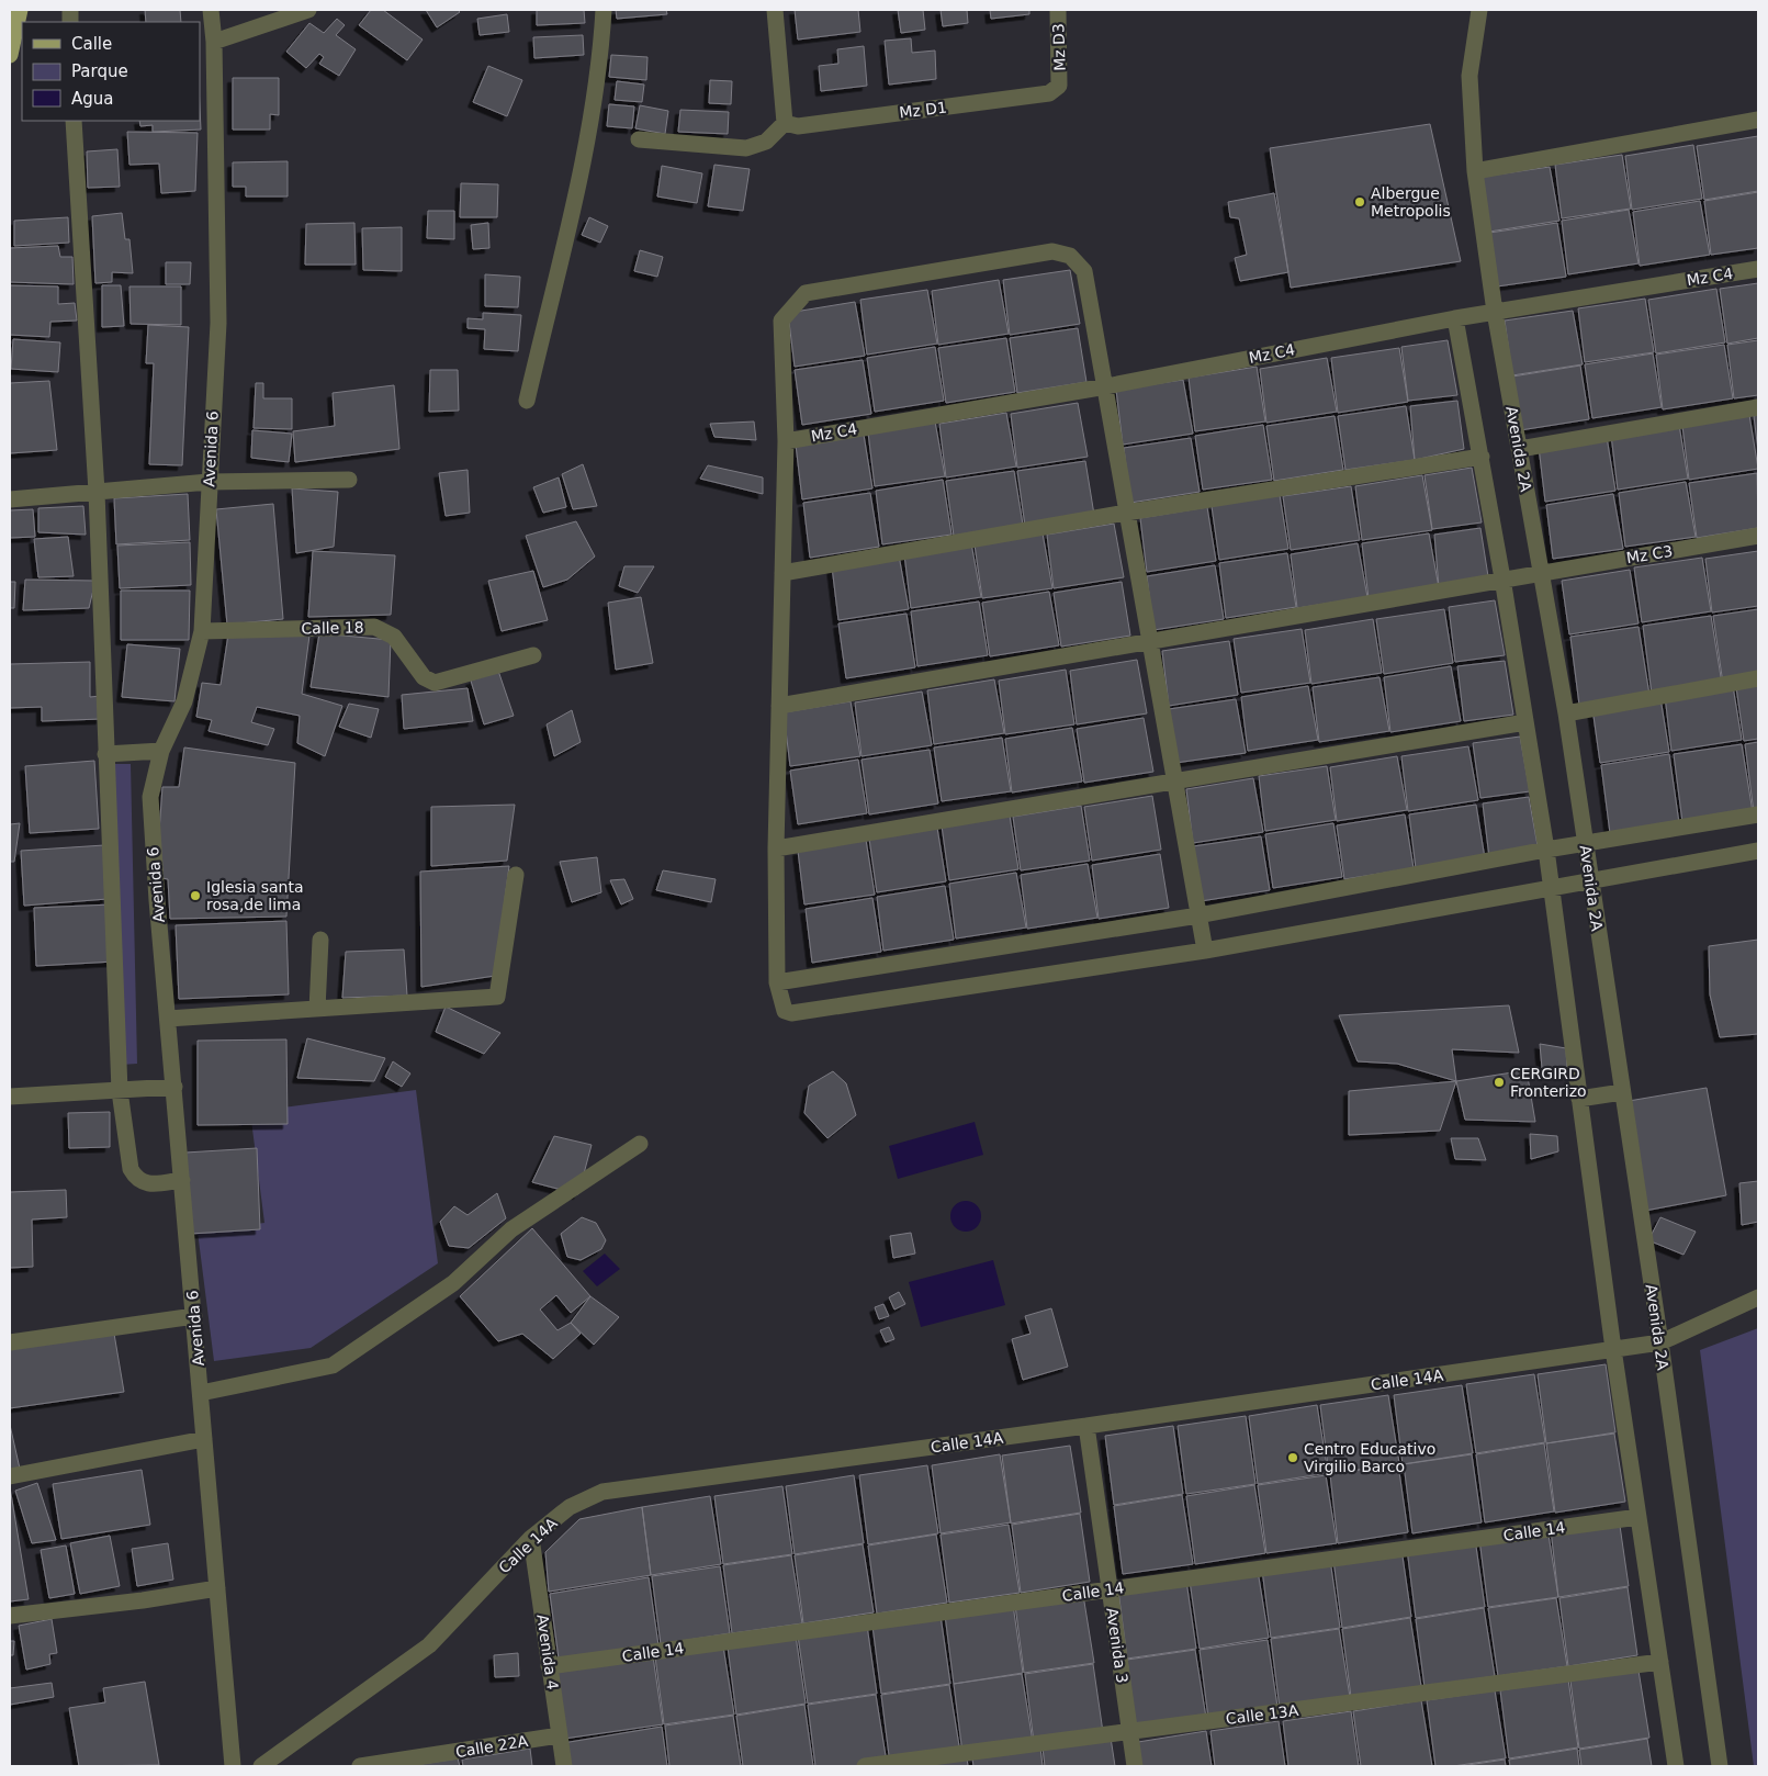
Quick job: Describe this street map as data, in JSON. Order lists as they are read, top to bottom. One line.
{"streets":{"street":["Mz D3","Mz D1","Mz C4","Avenida 6","Avenida 2A","Mz C3","Calle 18","Calle 14A","Calle 14","Avenida 3","Avenida 4","Calle 13A","Calle 22A"]},"crossings":[["Mz D3","Mz D1"],["Mz C4","Avenida 2A"],["Avenida 6","Calle 18"],["Avenida 2A","Mz C3"],["Avenida 2A","Calle 14A"],["Calle 14A","Avenida 3"],["Calle 14A","Avenida 4"],["Calle 14","Avenida 3"],["Calle 14","Avenida 4"],["Avenida 3","Calle 13A"],["Avenida 4","Calle 22A"]],"places":["Albergue Metropolis","Iglesia santa rosa,de lima","CERGIRD Fronterizo","Centro Educativo Virgilio Barco"],"legend":["Calle","Parque","Agua"]}
